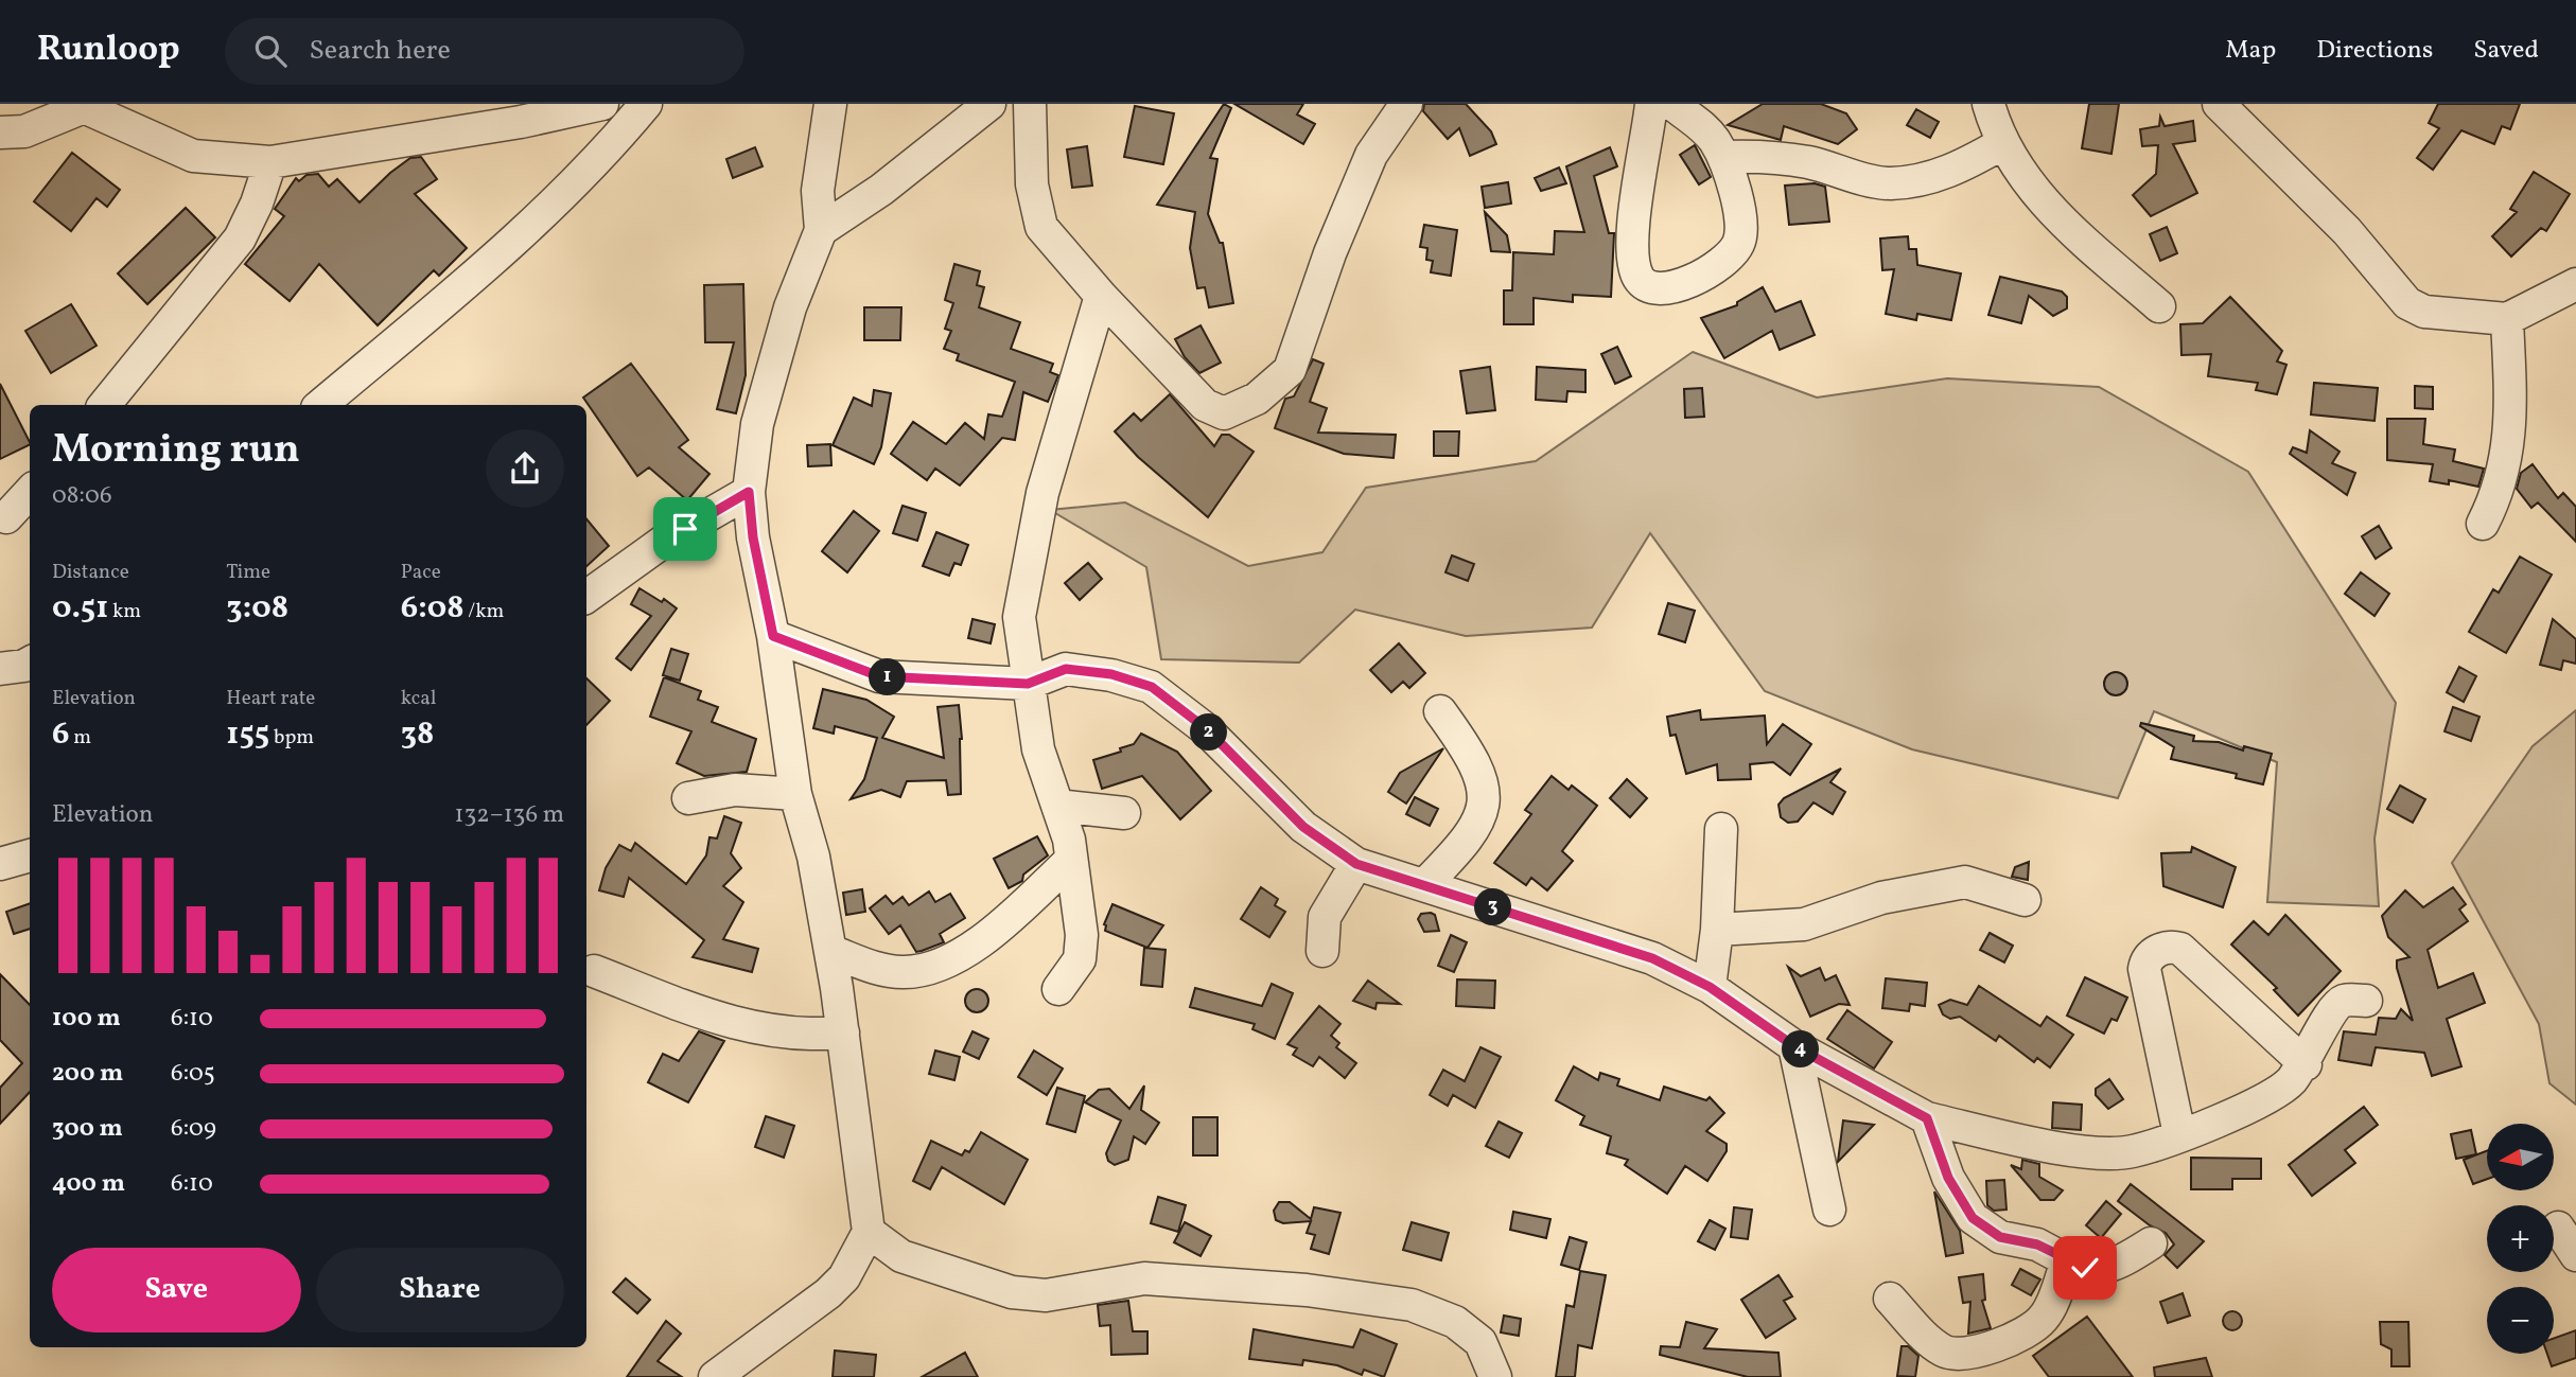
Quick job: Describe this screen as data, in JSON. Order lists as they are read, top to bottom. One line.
{"north":"left","page":{"header":"Runloop","search":"Search here","nav":["Map","Directions","Saved"],"heading":["Morning run","08:06"],"stats":[["Distance","0.51 km"],["Time","3:08"],["Pace","6:08 /km"],["Elevation","6 m"],["Heart rate","155 bpm"],["kcal","38"]],"pins":["1","2","3","4"],"chart":["Elevation","132–136 m"],"list":[{"name":"100 m","note":"6:10"},{"name":"200 m","note":"6:05"},{"name":"300 m","note":"6:09"},{"name":"400 m","note":"6:10"}],"map_buttons":["+","−"],"buttons":["Save","Share"]}}
